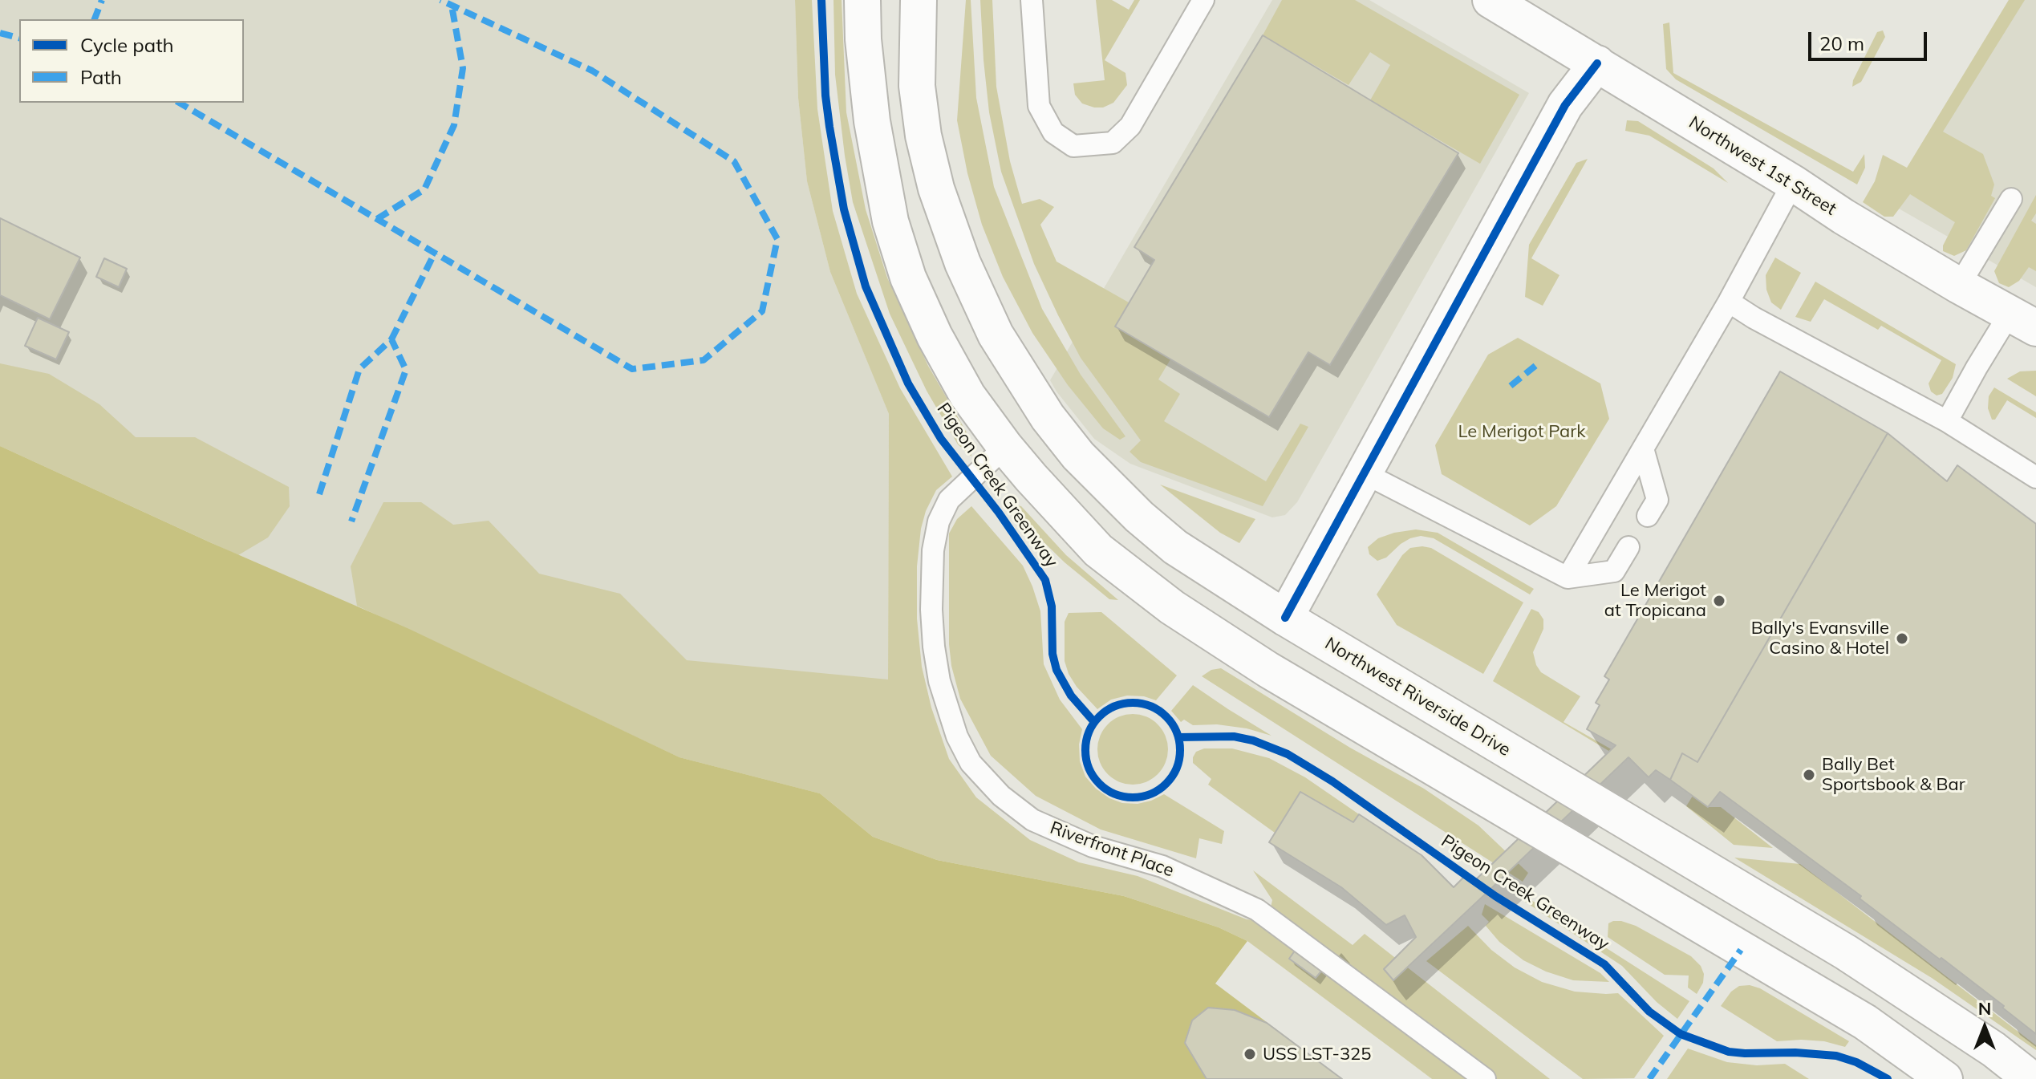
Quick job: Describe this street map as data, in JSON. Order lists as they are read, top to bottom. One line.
{"streets":{"main road":["Northwest 1st Street","Northwest Riverside Drive"],"lane":["Riverfront Place"],"cycle path":["Pigeon Creek Greenway"]},"parks":["Le Merigot Park"],"places":["Le Merigot at Tropicana","Bally's Evansville Casino & Hotel","Bally Bet Sportsbook & Bar","USS LST-325"],"legend":["Cycle path","Path"],"scale_bar":"20 m","north":"top"}
